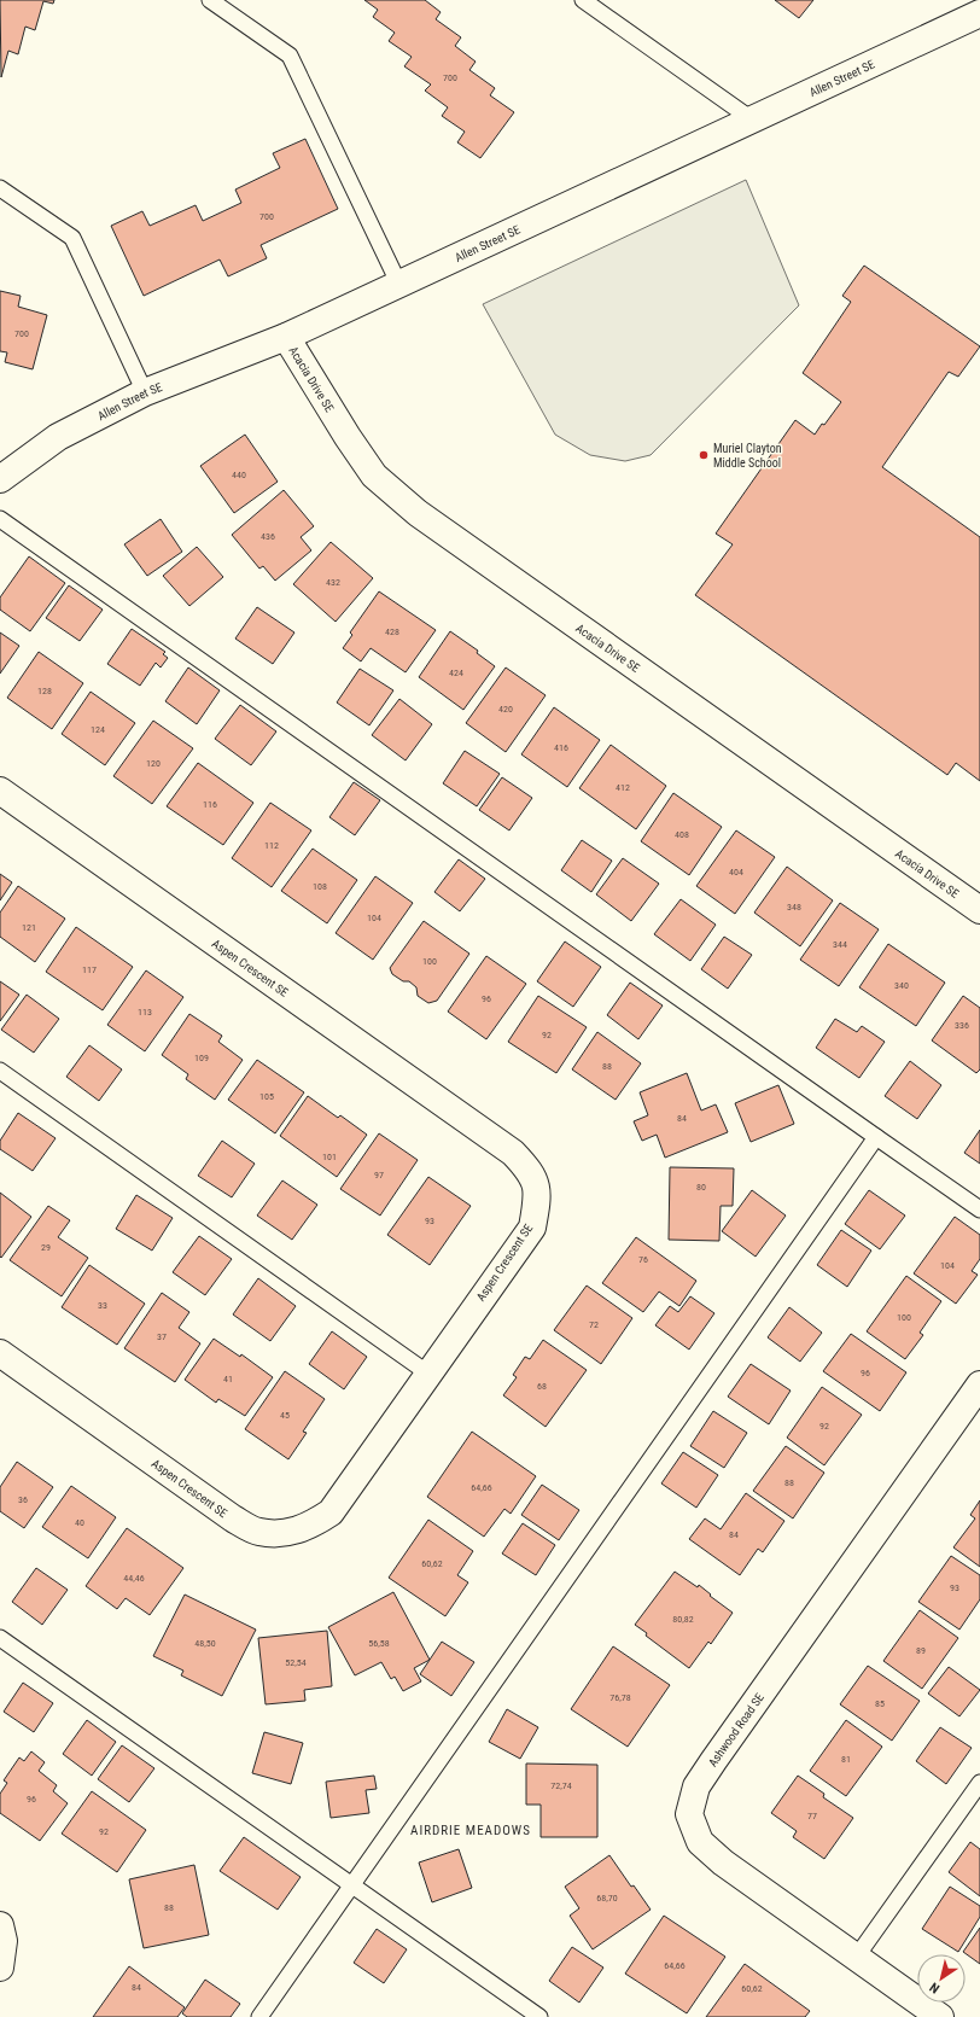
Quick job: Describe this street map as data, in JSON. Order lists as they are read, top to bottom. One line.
{"streets":{"street":["Allen Street SE","Acacia Drive SE","Aspen Crescent SE","Ashwood Road SE"]},"crossings":[["Allen Street SE","Acacia Drive SE"]],"districts":["AIRDRIE MEADOWS"],"places":["Muriel Clayton Middle School"],"house_numbers":["700","700","700","440","436","432","428","424","128","420","124","416","120","412","116","408","112","404","108","348","104","121","344","100","117","340","96","113","336","92","109","88","105","84","101","97","80","93","29","76","104","33","100","72","37","96","41","68","45","92","88","64,66","36","40","84","60,62","44,46","93","80,82","48,50","56,58","89","52,54","76,78","85","81","72,74","96","77","92","68,70","88","64,66","84","60,62"],"north":"bottom left"}
